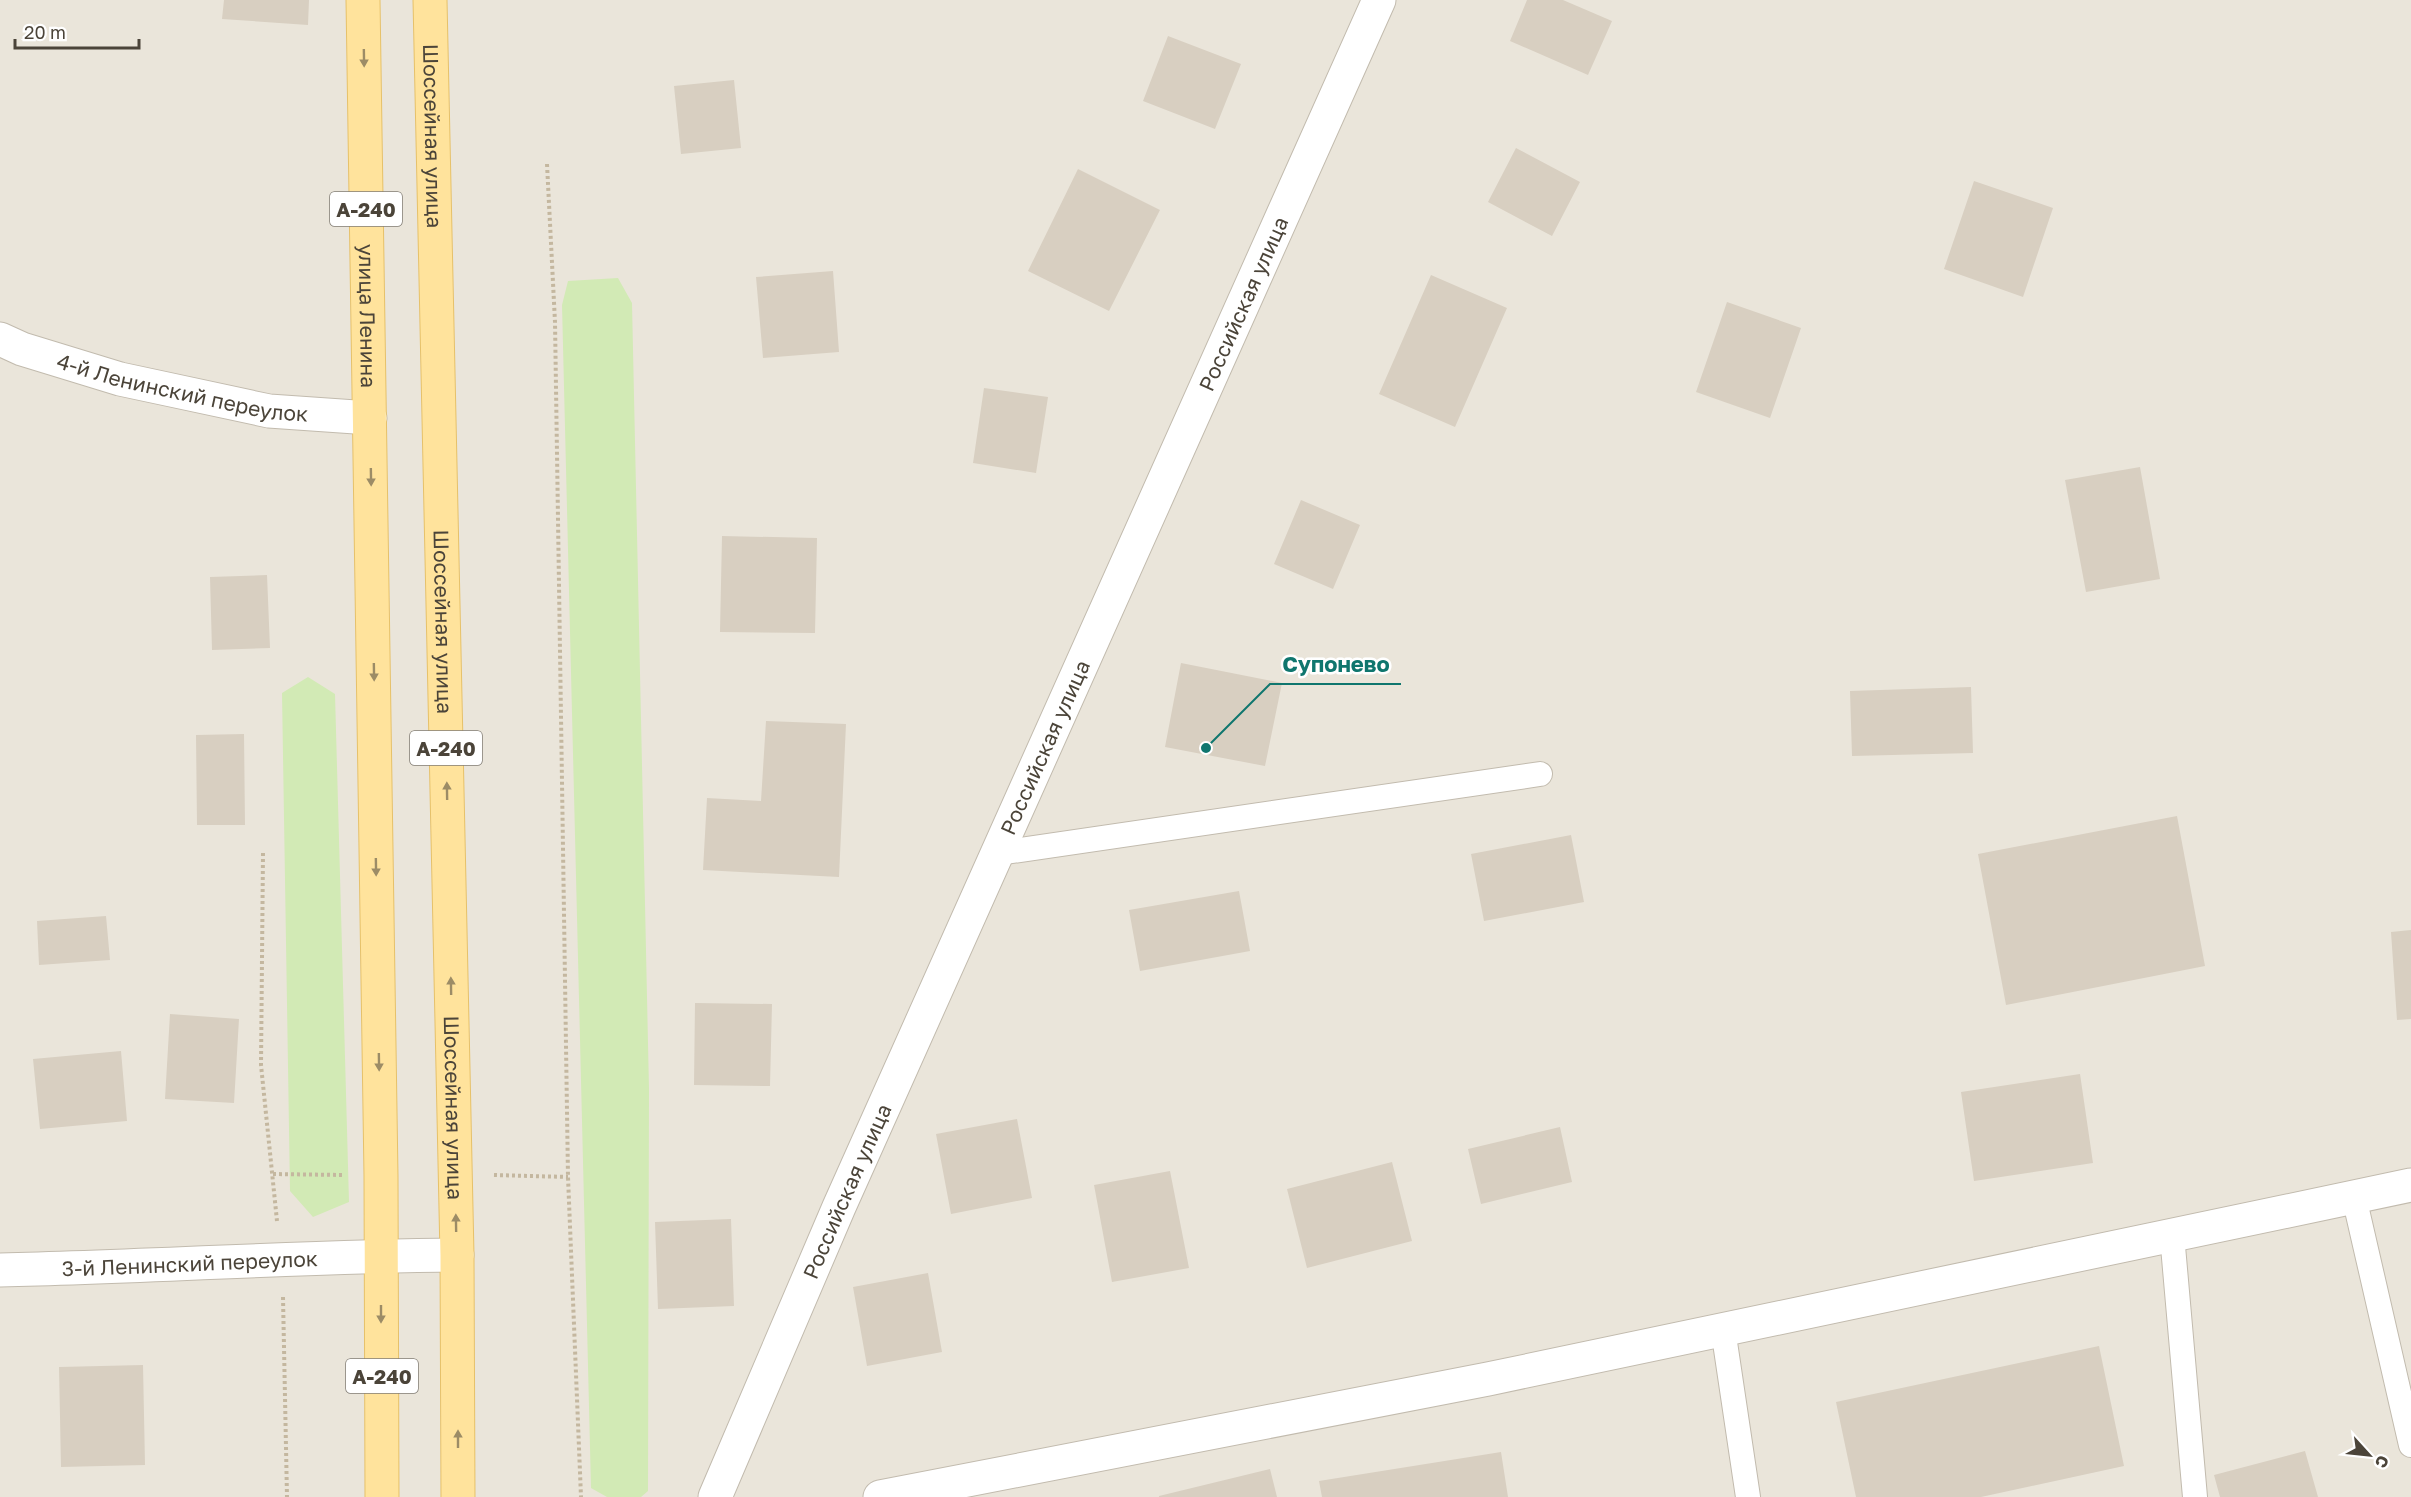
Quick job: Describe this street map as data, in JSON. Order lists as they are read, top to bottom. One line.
{"streets":{"main road":["Шоссейная улица","А-240","улица Ленина"],"street":["Российская улица","4-й Ленинский переулок","3-й Ленинский переулок"]},"crossings":[["Шоссейная улица","3-й Ленинский переулок"],["А-240","улица Ленина"],["А-240","4-й Ленинский переулок"],["А-240","3-й Ленинский переулок"],["улица Ленина","4-й Ленинский переулок"]],"one_way":["улица Ленина"],"places":["Супонево"],"scale_bar":"20 m","north":"bottom right"}
